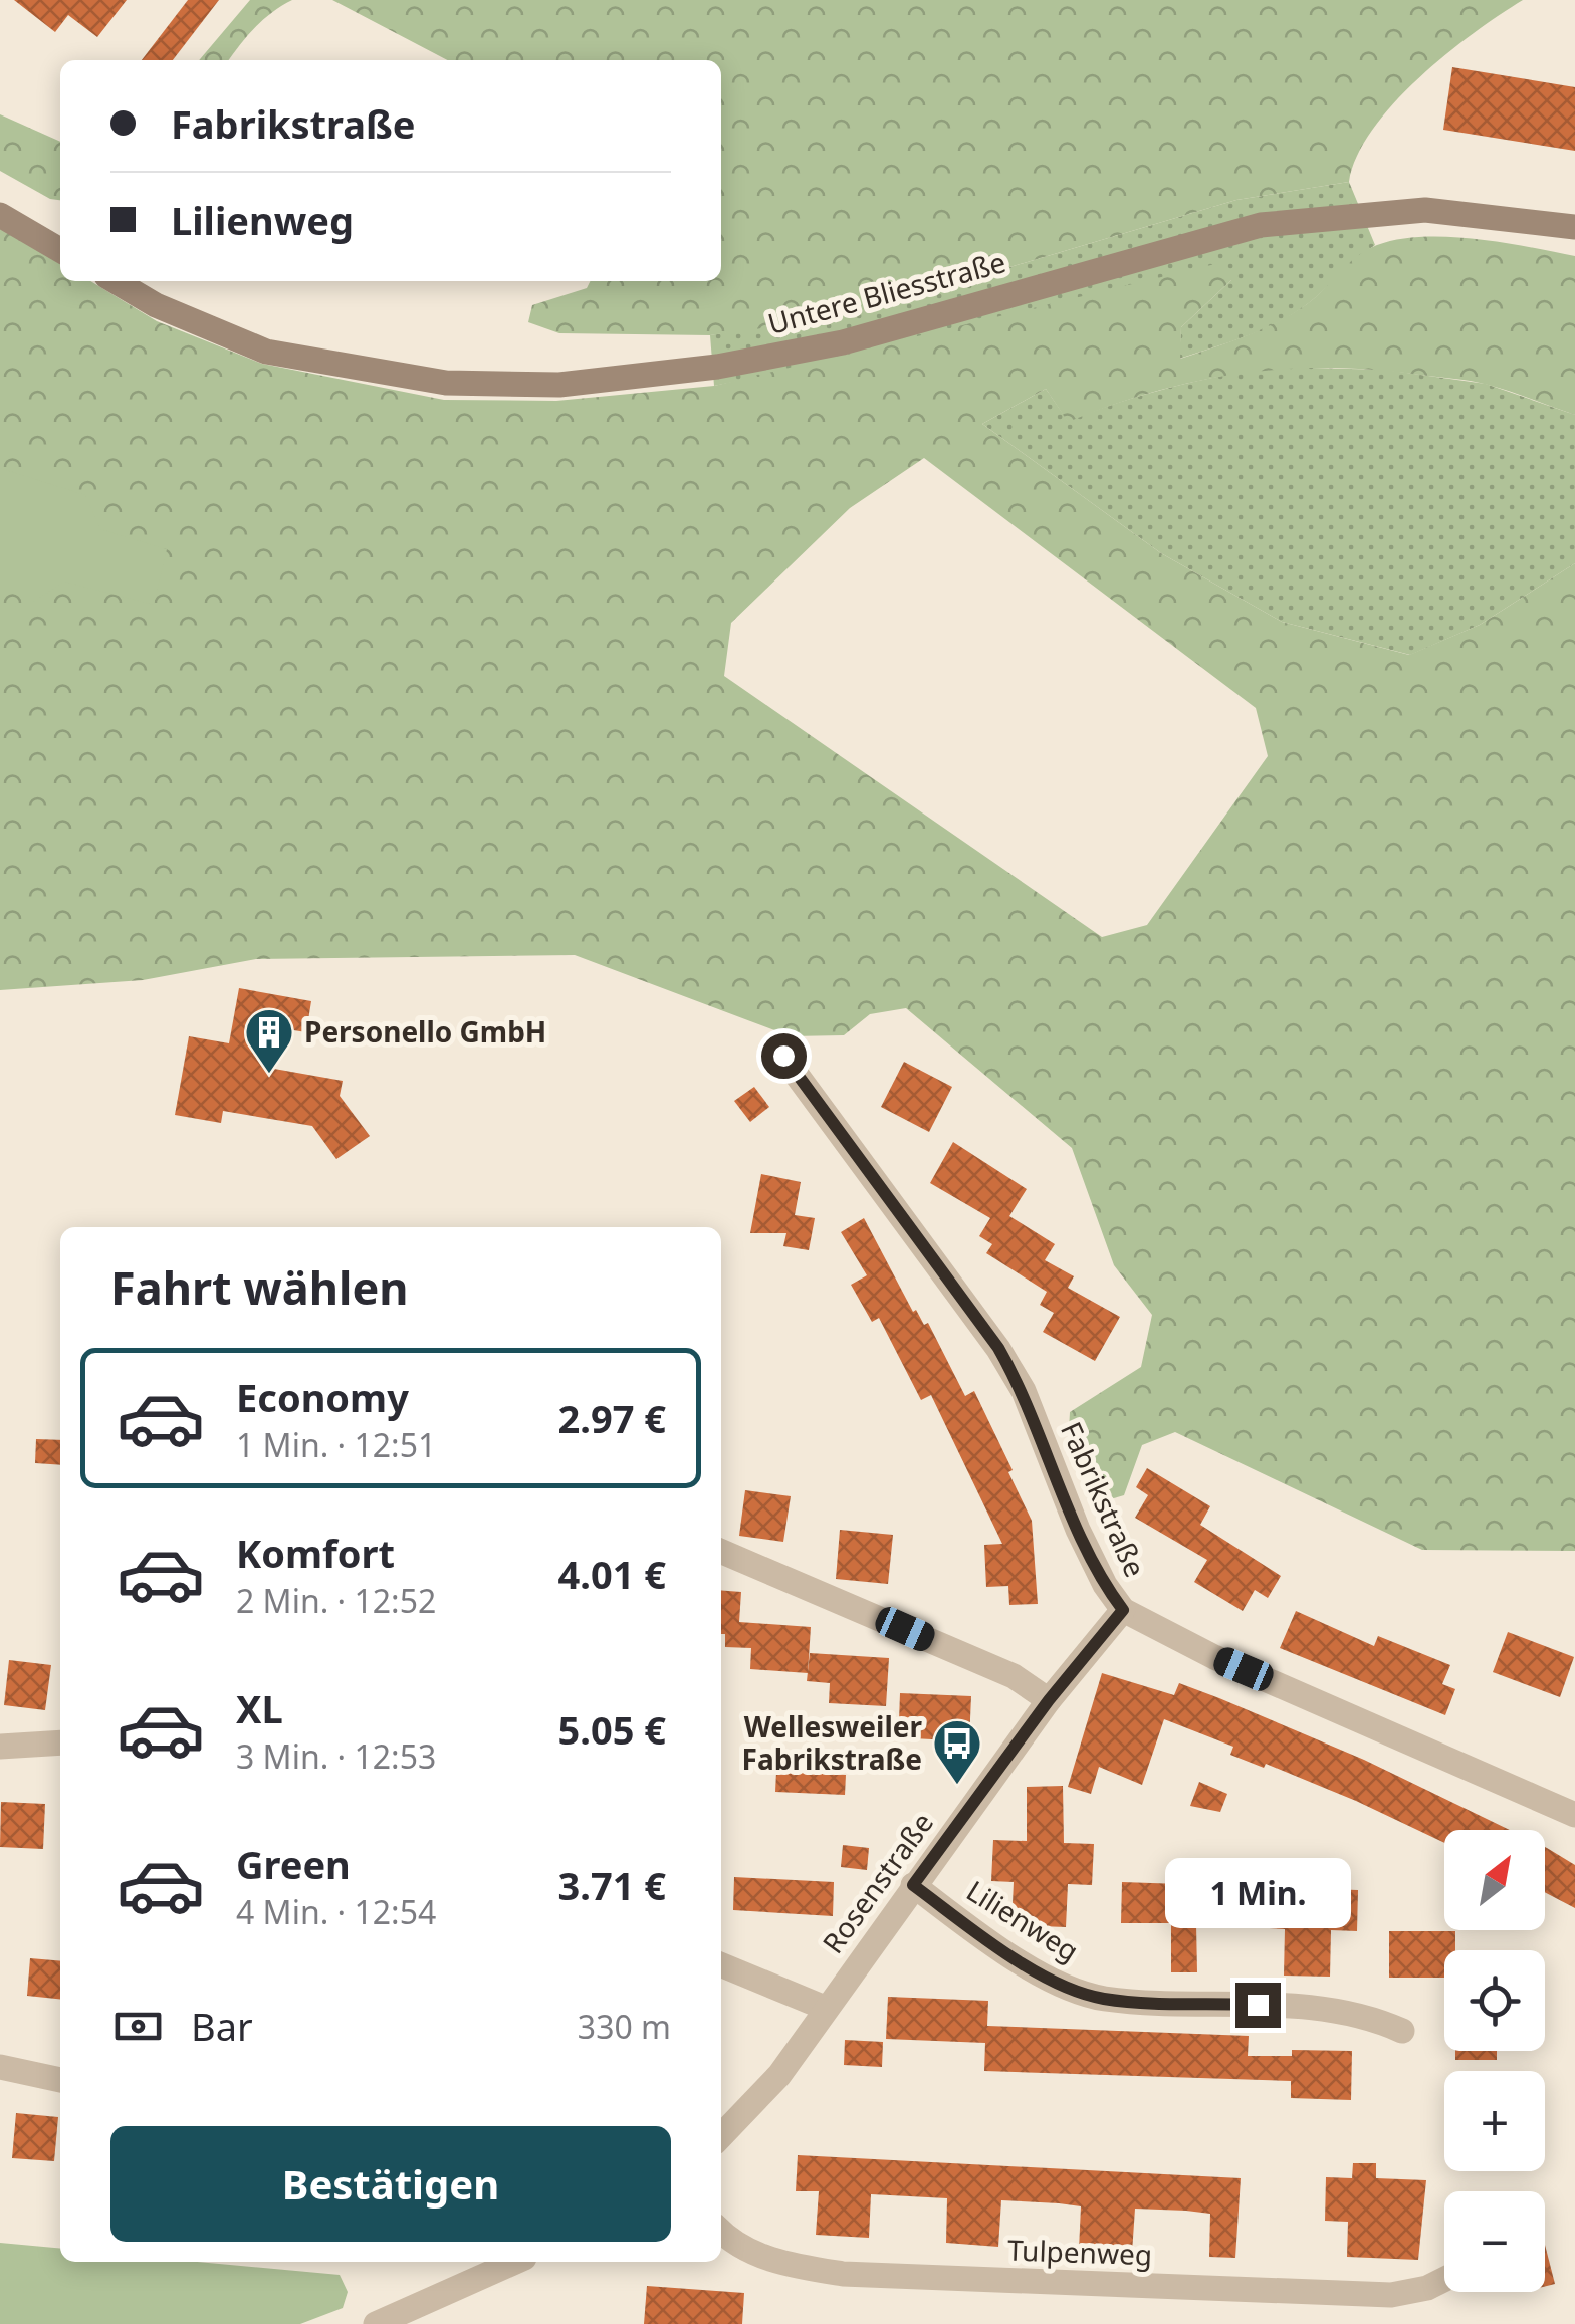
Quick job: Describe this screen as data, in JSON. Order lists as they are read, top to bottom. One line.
{"streets":{"main road":["Untere Bliesstraße"],"street":["Fabrikstraße","Rosenstraße","Lilienweg","Tulpenweg"]},"crossings":[["Fabrikstraße","Rosenstraße"],["Rosenstraße","Lilienweg"]],"places":{"building":["Personello GmbH"],"bus stop":["Wellesweiler Fabrikstraße"]},"north":"top right","page":{"banner":["Fabrikstraße","Lilienweg"],"heading":"Fahrt wählen","list":[{"name":"Economy","note":"1 Min. · 12:51","value":"2.97 €"},{"name":"Komfort","note":"2 Min. · 12:52","value":"4.01 €"},{"name":"XL","note":"3 Min. · 12:53","value":"5.05 €"},{"name":"Green","note":"4 Min. · 12:54","value":"3.71 €"}],"map_buttons":["+","−"],"bubble":"1 Min.","pay":["Bar","330 m"],"buttons":"Bestätigen"}}
